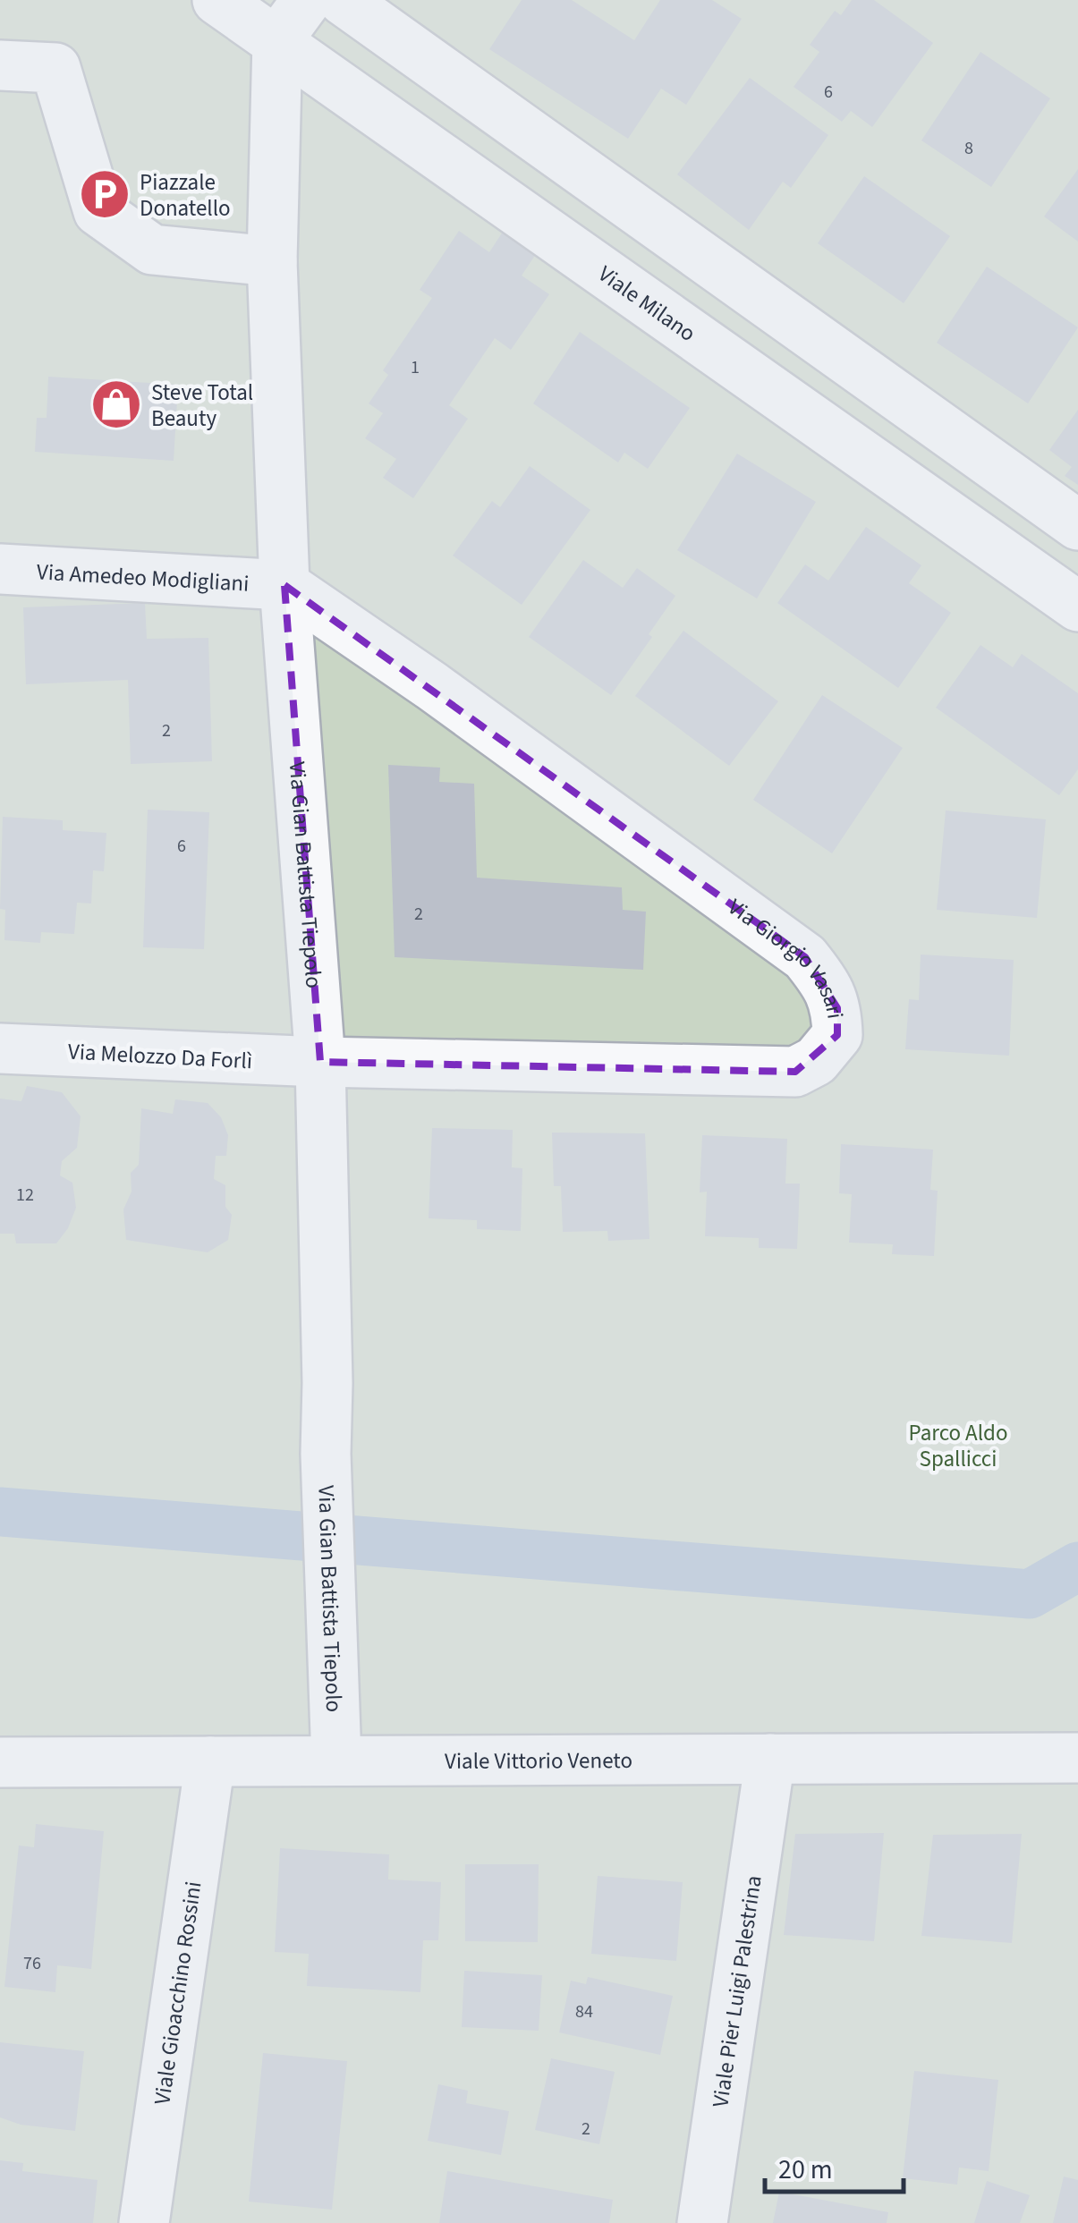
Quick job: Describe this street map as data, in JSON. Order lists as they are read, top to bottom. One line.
{"streets":{"street":["Viale Milano","Via Amedeo Modigliani","Via Gian Battista Tiepolo","Via Giorgio Vasari","Via Melozzo Da Forlì","Viale Vittorio Veneto","Viale Pier Luigi Palestrina","Viale Gioacchino Rossini"]},"crossings":[["Viale Milano","Via Gian Battista Tiepolo"],["Via Amedeo Modigliani","Via Gian Battista Tiepolo"],["Via Amedeo Modigliani","Via Giorgio Vasari"],["Via Gian Battista Tiepolo","Via Giorgio Vasari"],["Via Gian Battista Tiepolo","Via Melozzo Da Forlì"],["Via Gian Battista Tiepolo","Viale Vittorio Veneto"],["Via Giorgio Vasari","Via Melozzo Da Forlì"],["Viale Vittorio Veneto","Viale Pier Luigi Palestrina"],["Viale Vittorio Veneto","Viale Gioacchino Rossini"]],"parks":["Parco Aldo Spallicci"],"places":{"parking":["Piazzale Donatello"],"shop":["Steve Total Beauty"]},"house_numbers":["6","8","1","2","6","2","12","76","84","2"],"scale_bar":"20 m"}
